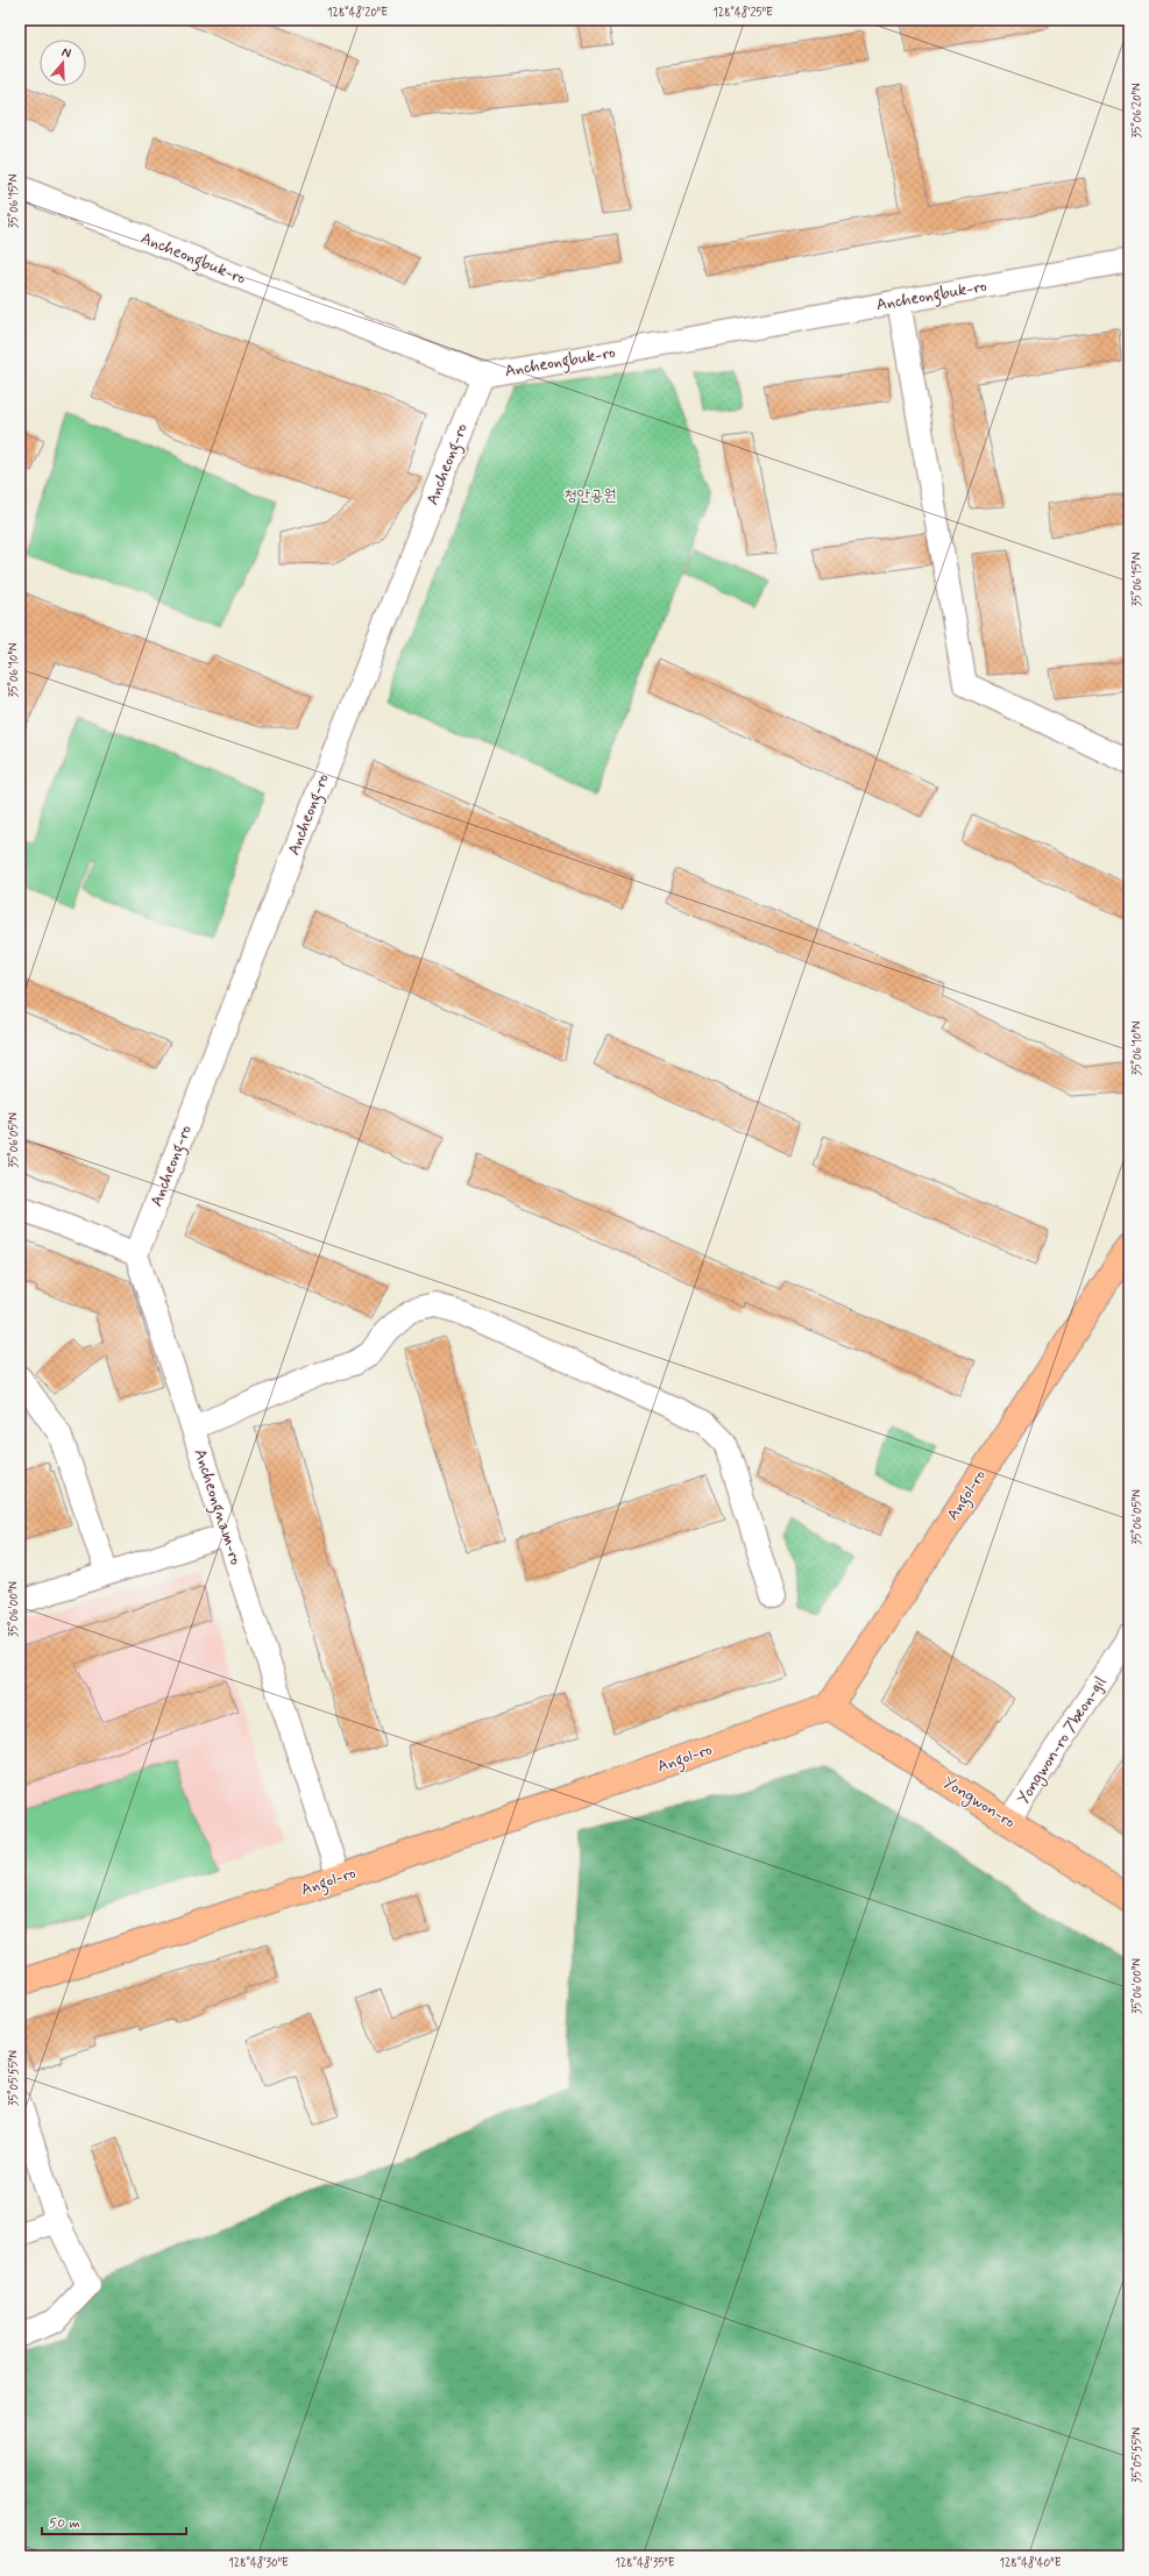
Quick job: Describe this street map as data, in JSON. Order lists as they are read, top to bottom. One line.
{"streets":{"main road":["Angol-ro","Yongwon-ro"],"street":["Ancheongbuk-ro","Ancheong-ro","Ancheongnam-ro","Yongwon-ro 7beon-gil"]},"crossings":[["Ancheongbuk-ro","Ancheong-ro"],["Ancheong-ro","Ancheongnam-ro"],["Angol-ro","Ancheongnam-ro"],["Angol-ro","Yongwon-ro"],["Yongwon-ro 7beon-gil","Yongwon-ro"]],"parks":["청안공원"],"scale_bar":"50 m","north":"top","coordinates":["128°48'20\"E","128°48'25\"E","35°06'20\"N","35°06'15\"N","35°06'10\"N","35°06'05\"N","35°06'00\"N","35°05'55\"N","128°48'30\"E","128°48'35\"E","128°48'40\"E"]}
